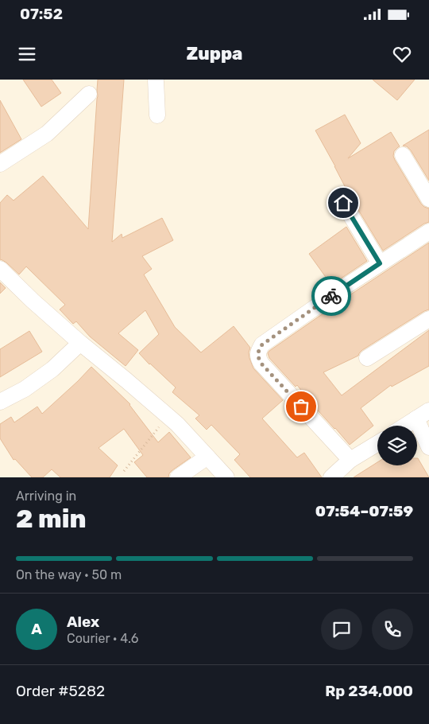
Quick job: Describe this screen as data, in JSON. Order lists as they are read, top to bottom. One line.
{"page":{"status":"07:52","header":"Zuppa","heading":["2 min","Arriving in","07:54–07:59"],"panel":["Alex","Courier · 4.6","Order #5282","Rp 234,000"],"bar":"On the way · 50 m","round":"A"}}
